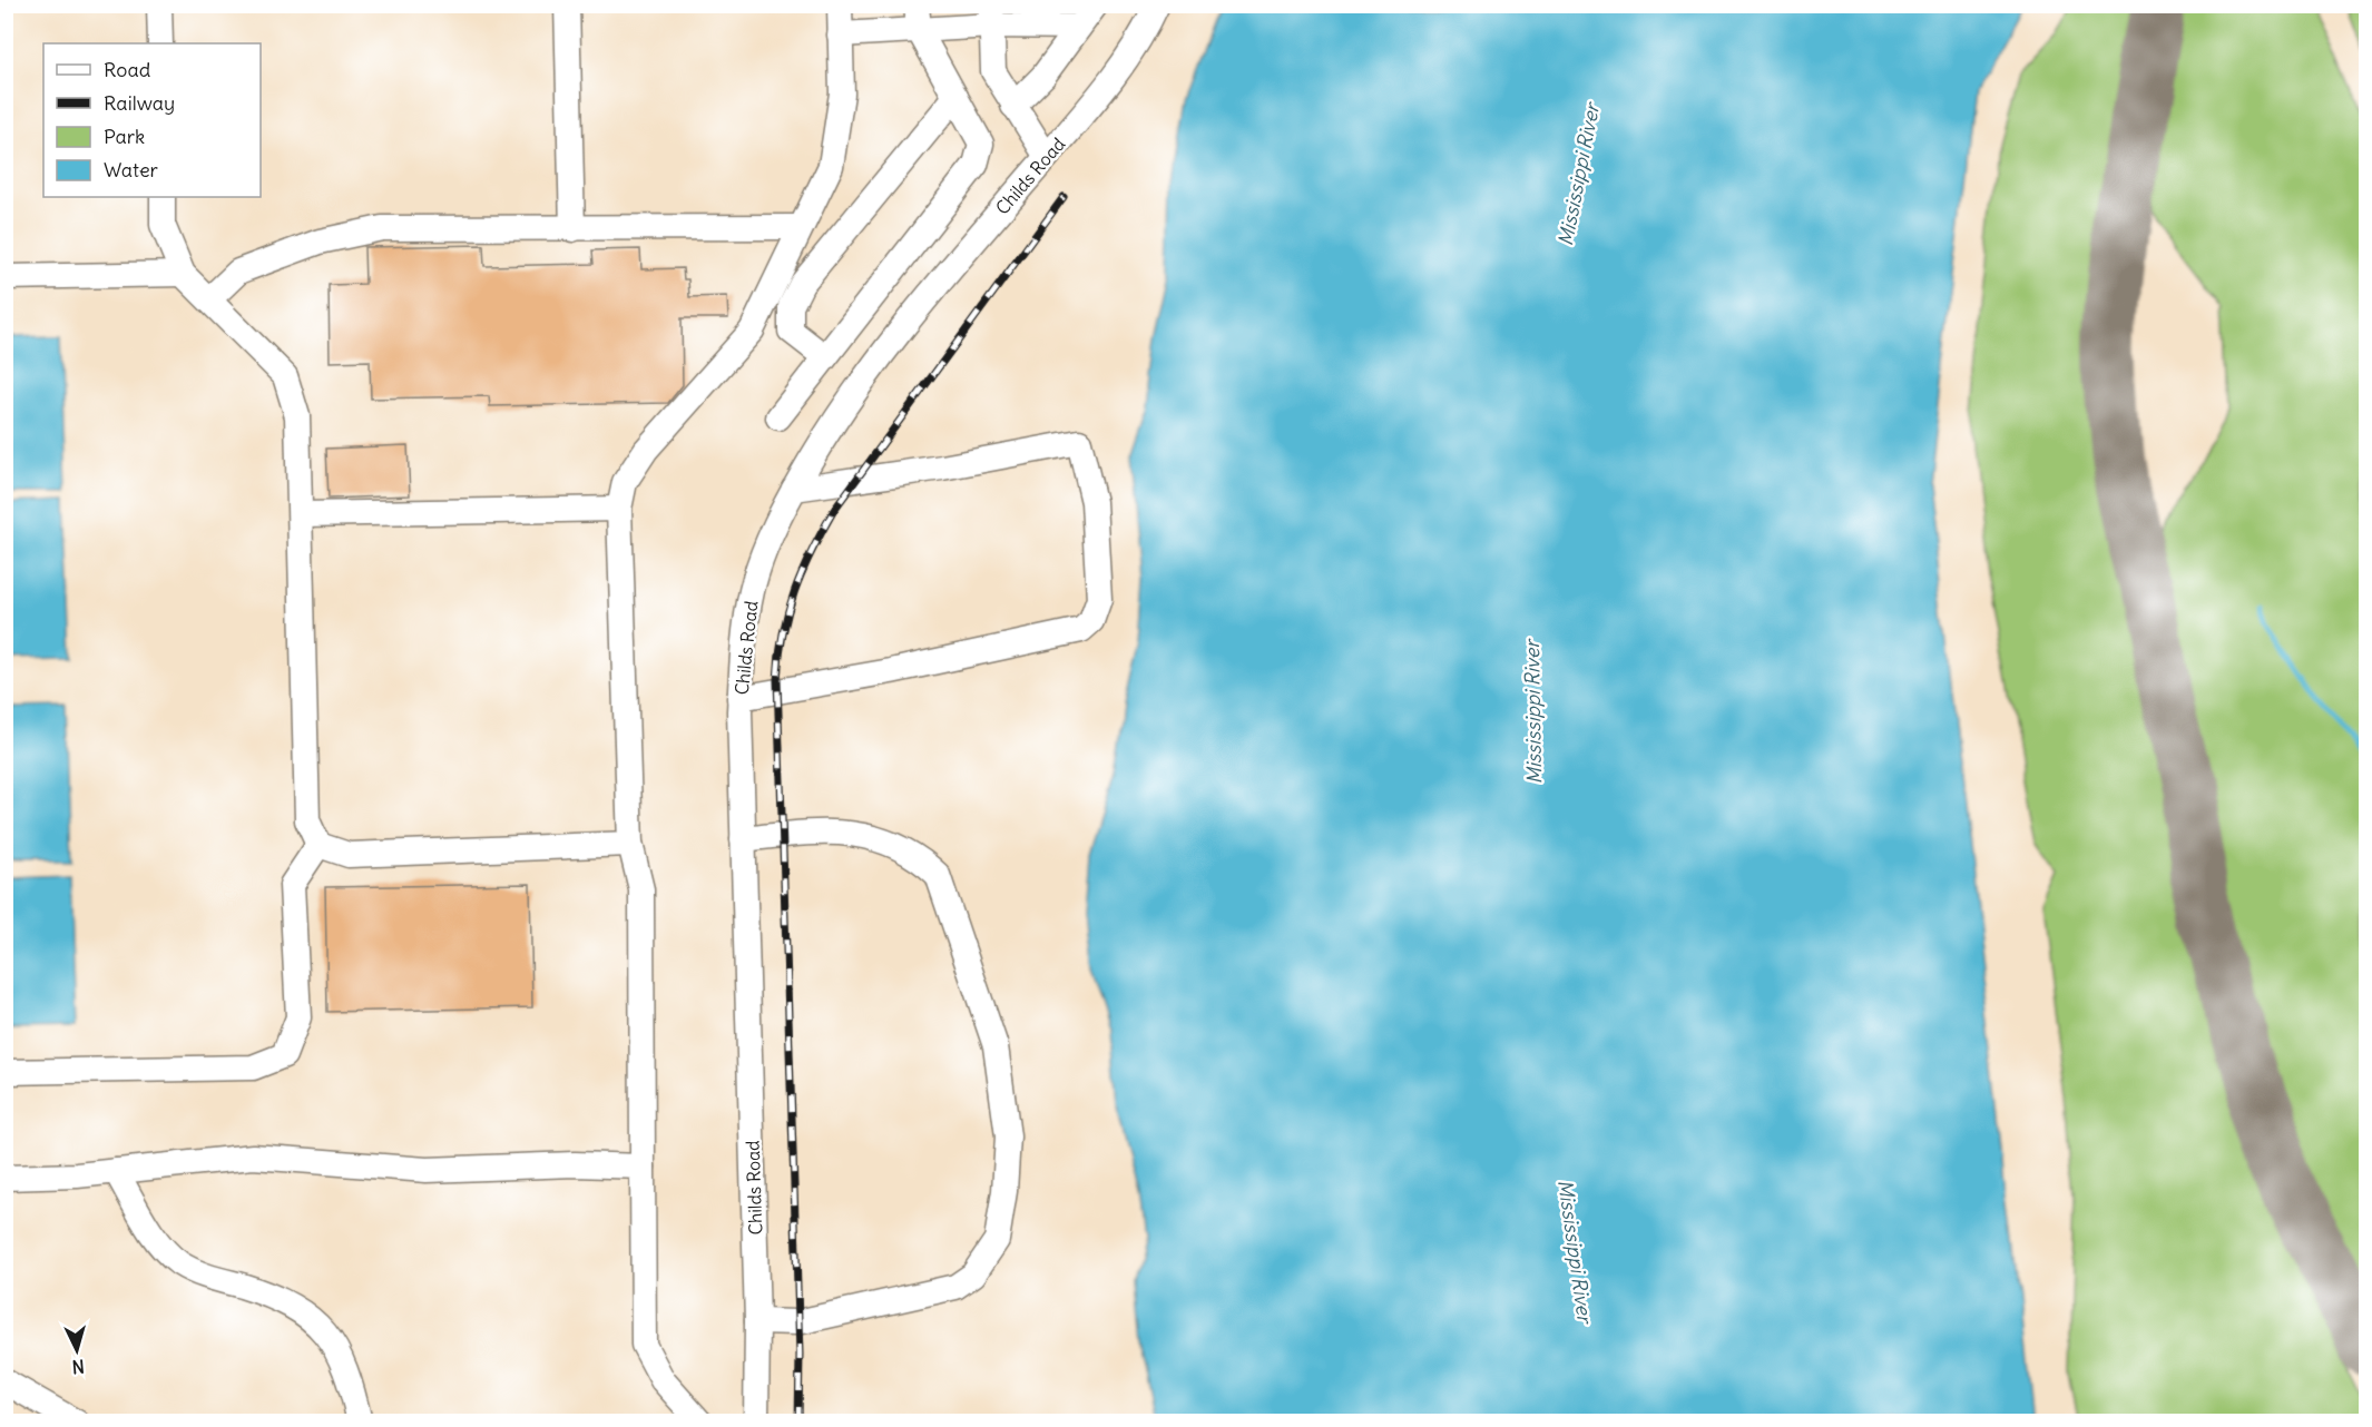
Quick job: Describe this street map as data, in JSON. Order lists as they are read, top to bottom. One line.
{"streets":{"street":["Childs Road"]},"water":["Mississippi River"],"legend":["Road","Railway","Park","Water"],"north":"bottom"}
